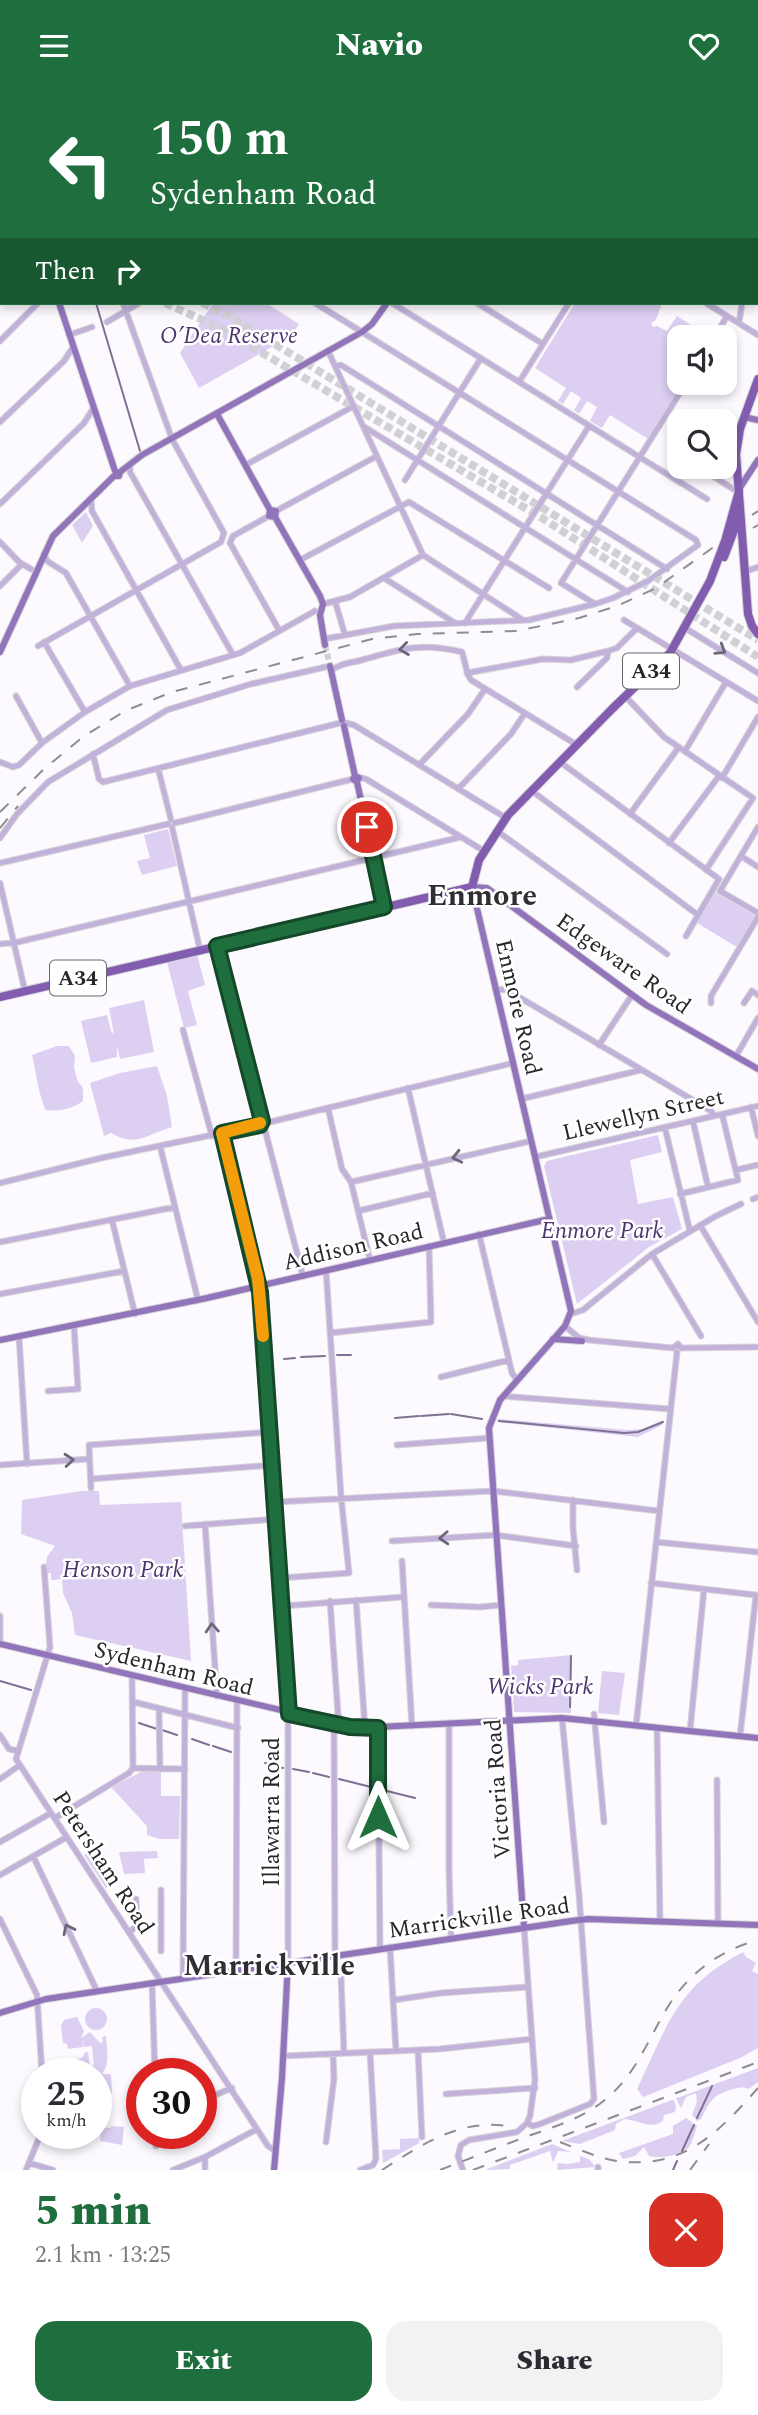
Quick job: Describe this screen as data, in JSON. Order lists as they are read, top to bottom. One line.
{"streets":{"highway":["A34","Enmore Road"],"main road":["Edgeware Road","Addison Road","Sydenham Road","Victoria Road","Illawarra Road","Marrickville Road"],"street":["Llewellyn Street","Petersham Road"]},"crossings":[["A34","Enmore Road"],["Enmore Road","Llewellyn Street"],["Enmore Road","Addison Road"],["Enmore Road","Victoria Road"],["Addison Road","Illawarra Road"],["Sydenham Road","Victoria Road"],["Sydenham Road","Illawarra Road"],["Victoria Road","Marrickville Road"],["Illawarra Road","Petersham Road"],["Illawarra Road","Marrickville Road"],["Petersham Road","Marrickville Road"]],"districts":["Enmore","Marrickville"],"parks":["O’Dea Reserve","Enmore Park","Henson Park","Wicks Park"],"page":{"header":"Navio","turn":["150 m","Sydenham Road"],"then":"Then","speed":"25 km/h","limit":"30","heading":["5 min","2.1 km · 13:25"],"buttons":["Exit","Share"]}}
